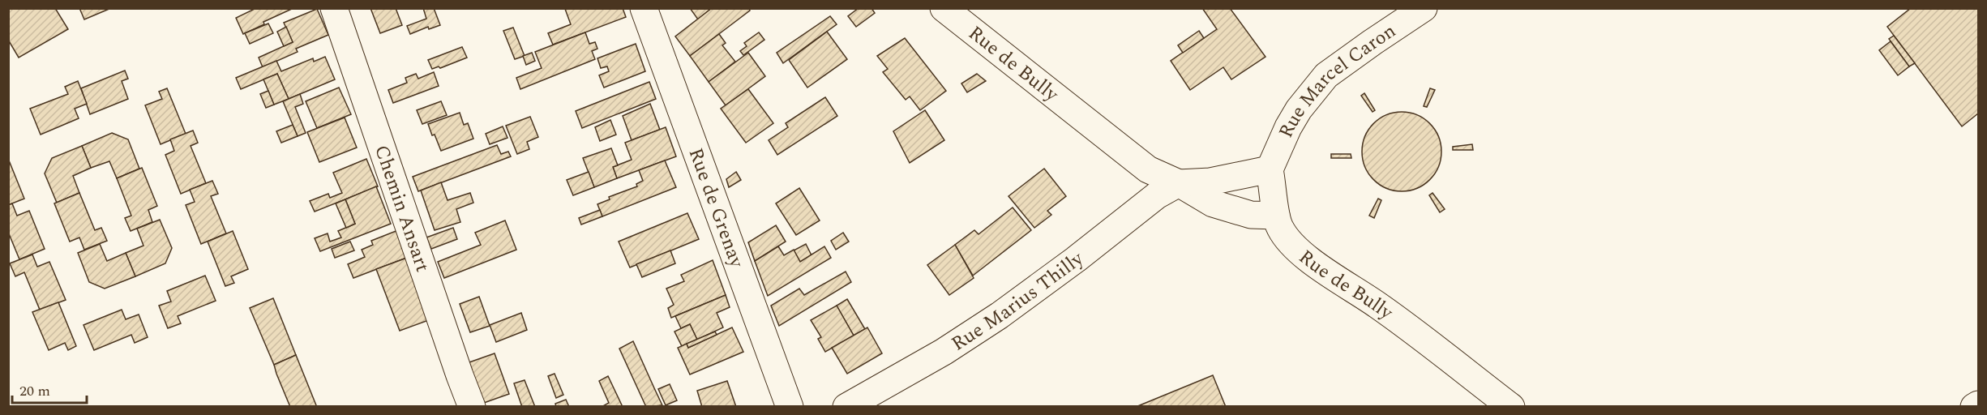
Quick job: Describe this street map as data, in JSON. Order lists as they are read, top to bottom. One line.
{"streets":{"main road":["Rue de Bully","Rue Marcel Caron","Chemin Ansart","Rue de Grenay","Rue Marius Thilly"]},"crossings":[["Rue de Bully","Rue Marcel Caron"],["Rue de Bully","Rue Marius Thilly"]],"scale_bar":"20 m"}
